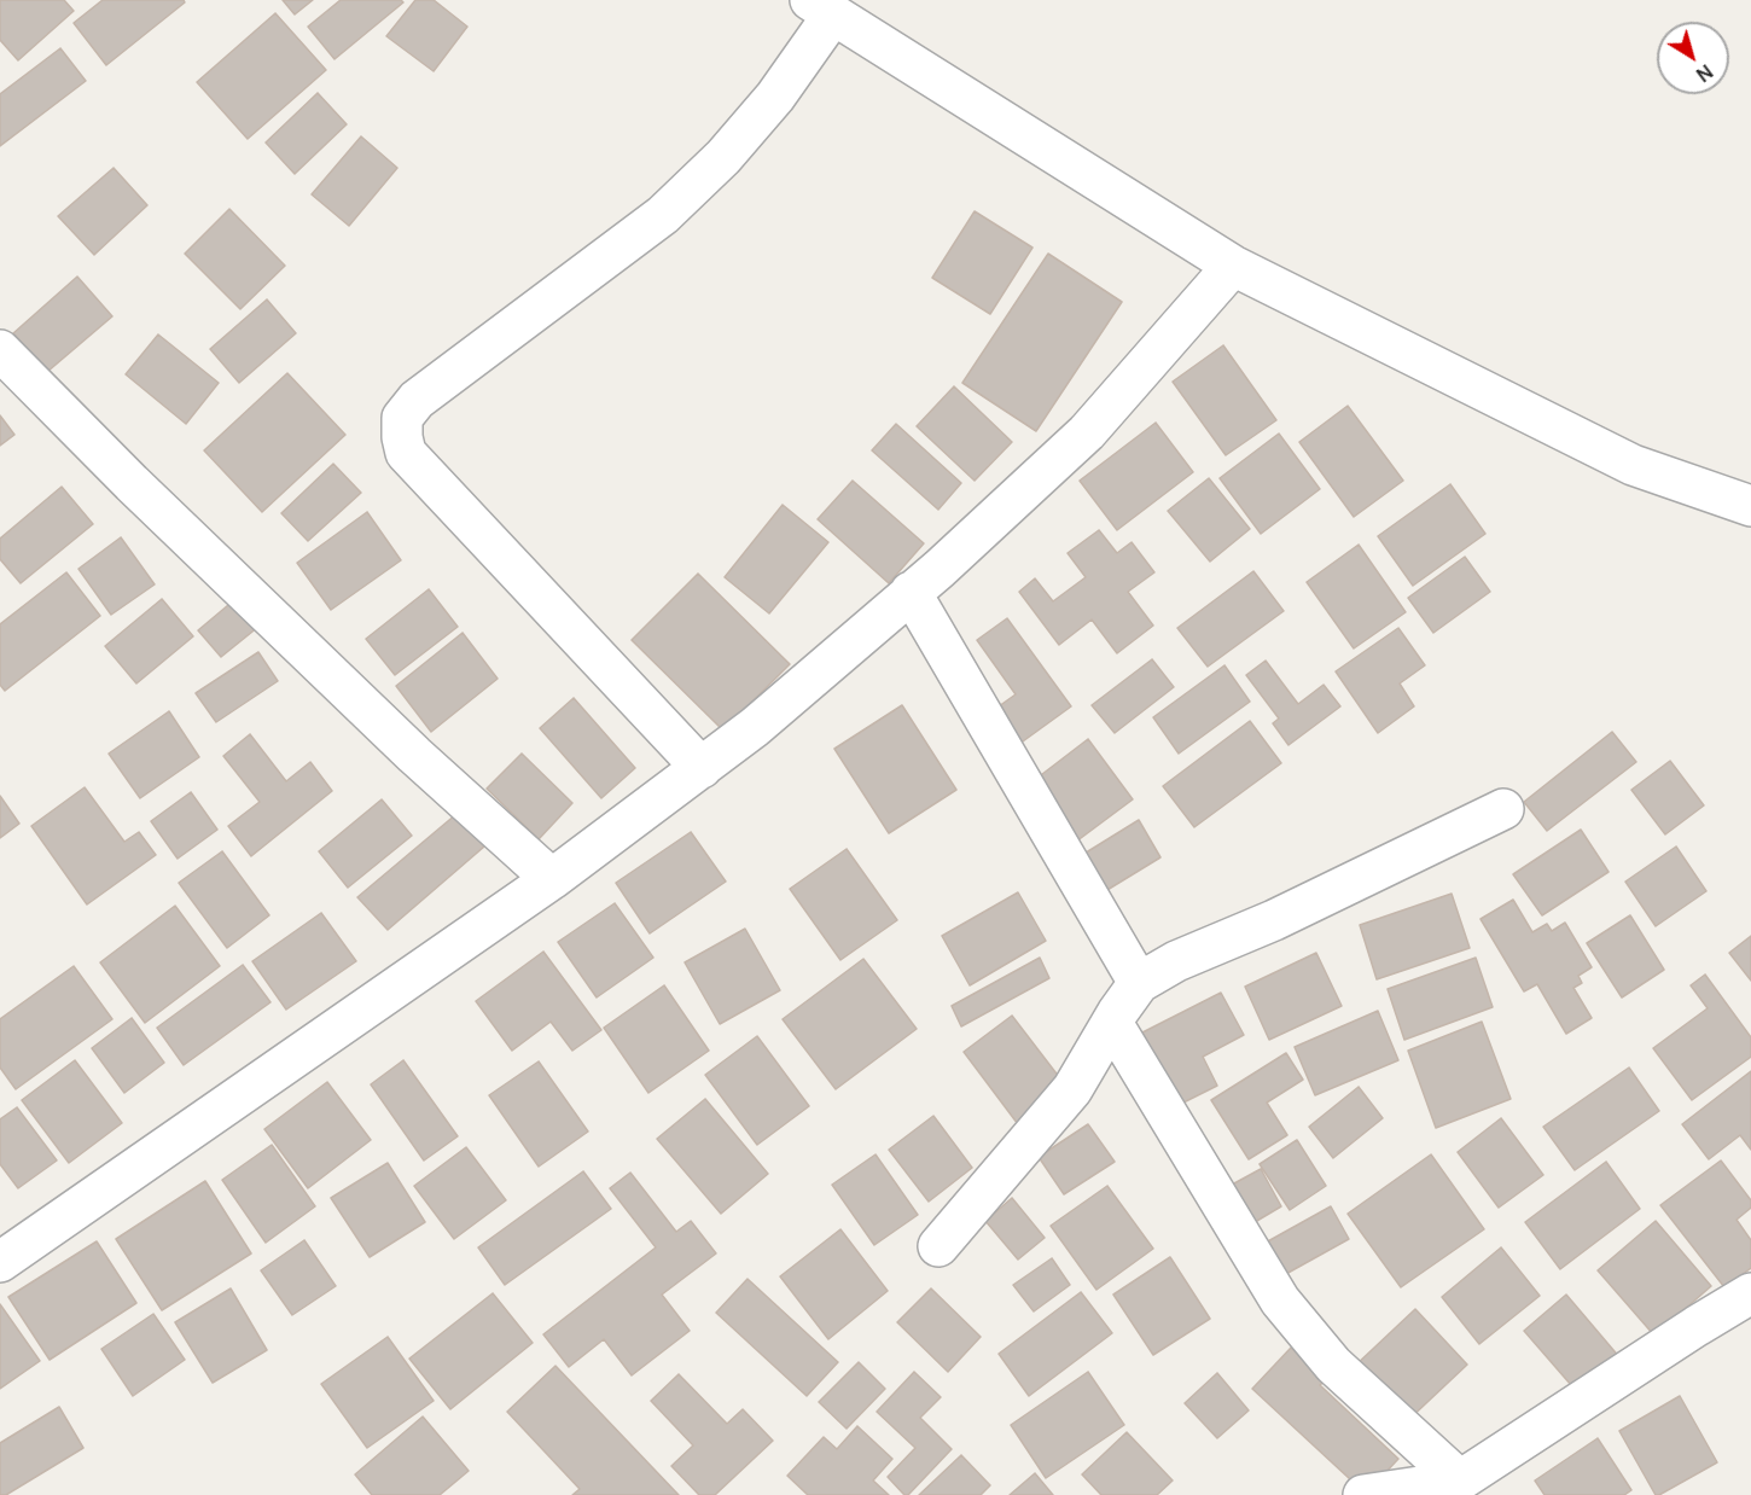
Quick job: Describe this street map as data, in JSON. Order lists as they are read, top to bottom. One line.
{"north":"bottom right"}
